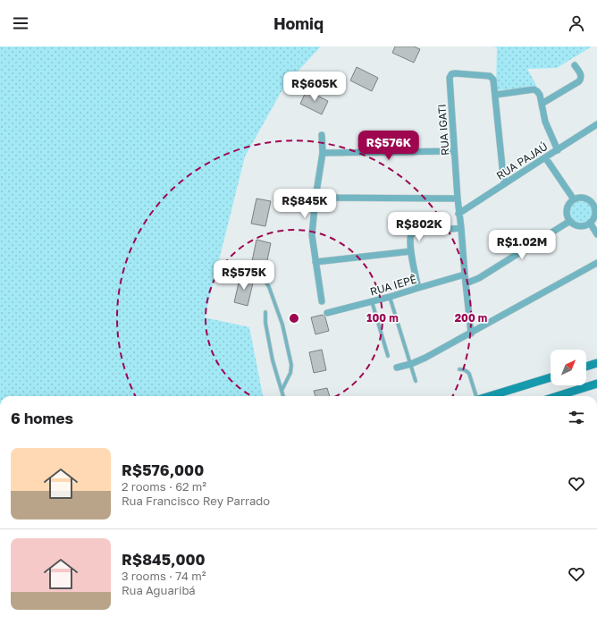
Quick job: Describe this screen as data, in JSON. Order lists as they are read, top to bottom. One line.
{"streets":{"street":["RUA IGATI","RUA PAJAÚ","RUA IEPÊ"]},"crossings":[["RUA IGATI","RUA PAJAÚ"],["RUA IGATI","RUA IEPÊ"]],"north":"top right","page":{"header":"Homiq","price":["R$605K","R$576K","R$845K","R$802K","R$1.02M","R$575K"],"heading":"6 homes","list":[{"name":"R$576,000","note":"2 rooms · 62 m² · Rua Francisco Rey Parrado"},{"name":"R$845,000","note":"3 rooms · 74 m² · Rua Aguaribá"}]},"rings":["100 m","200 m"]}
